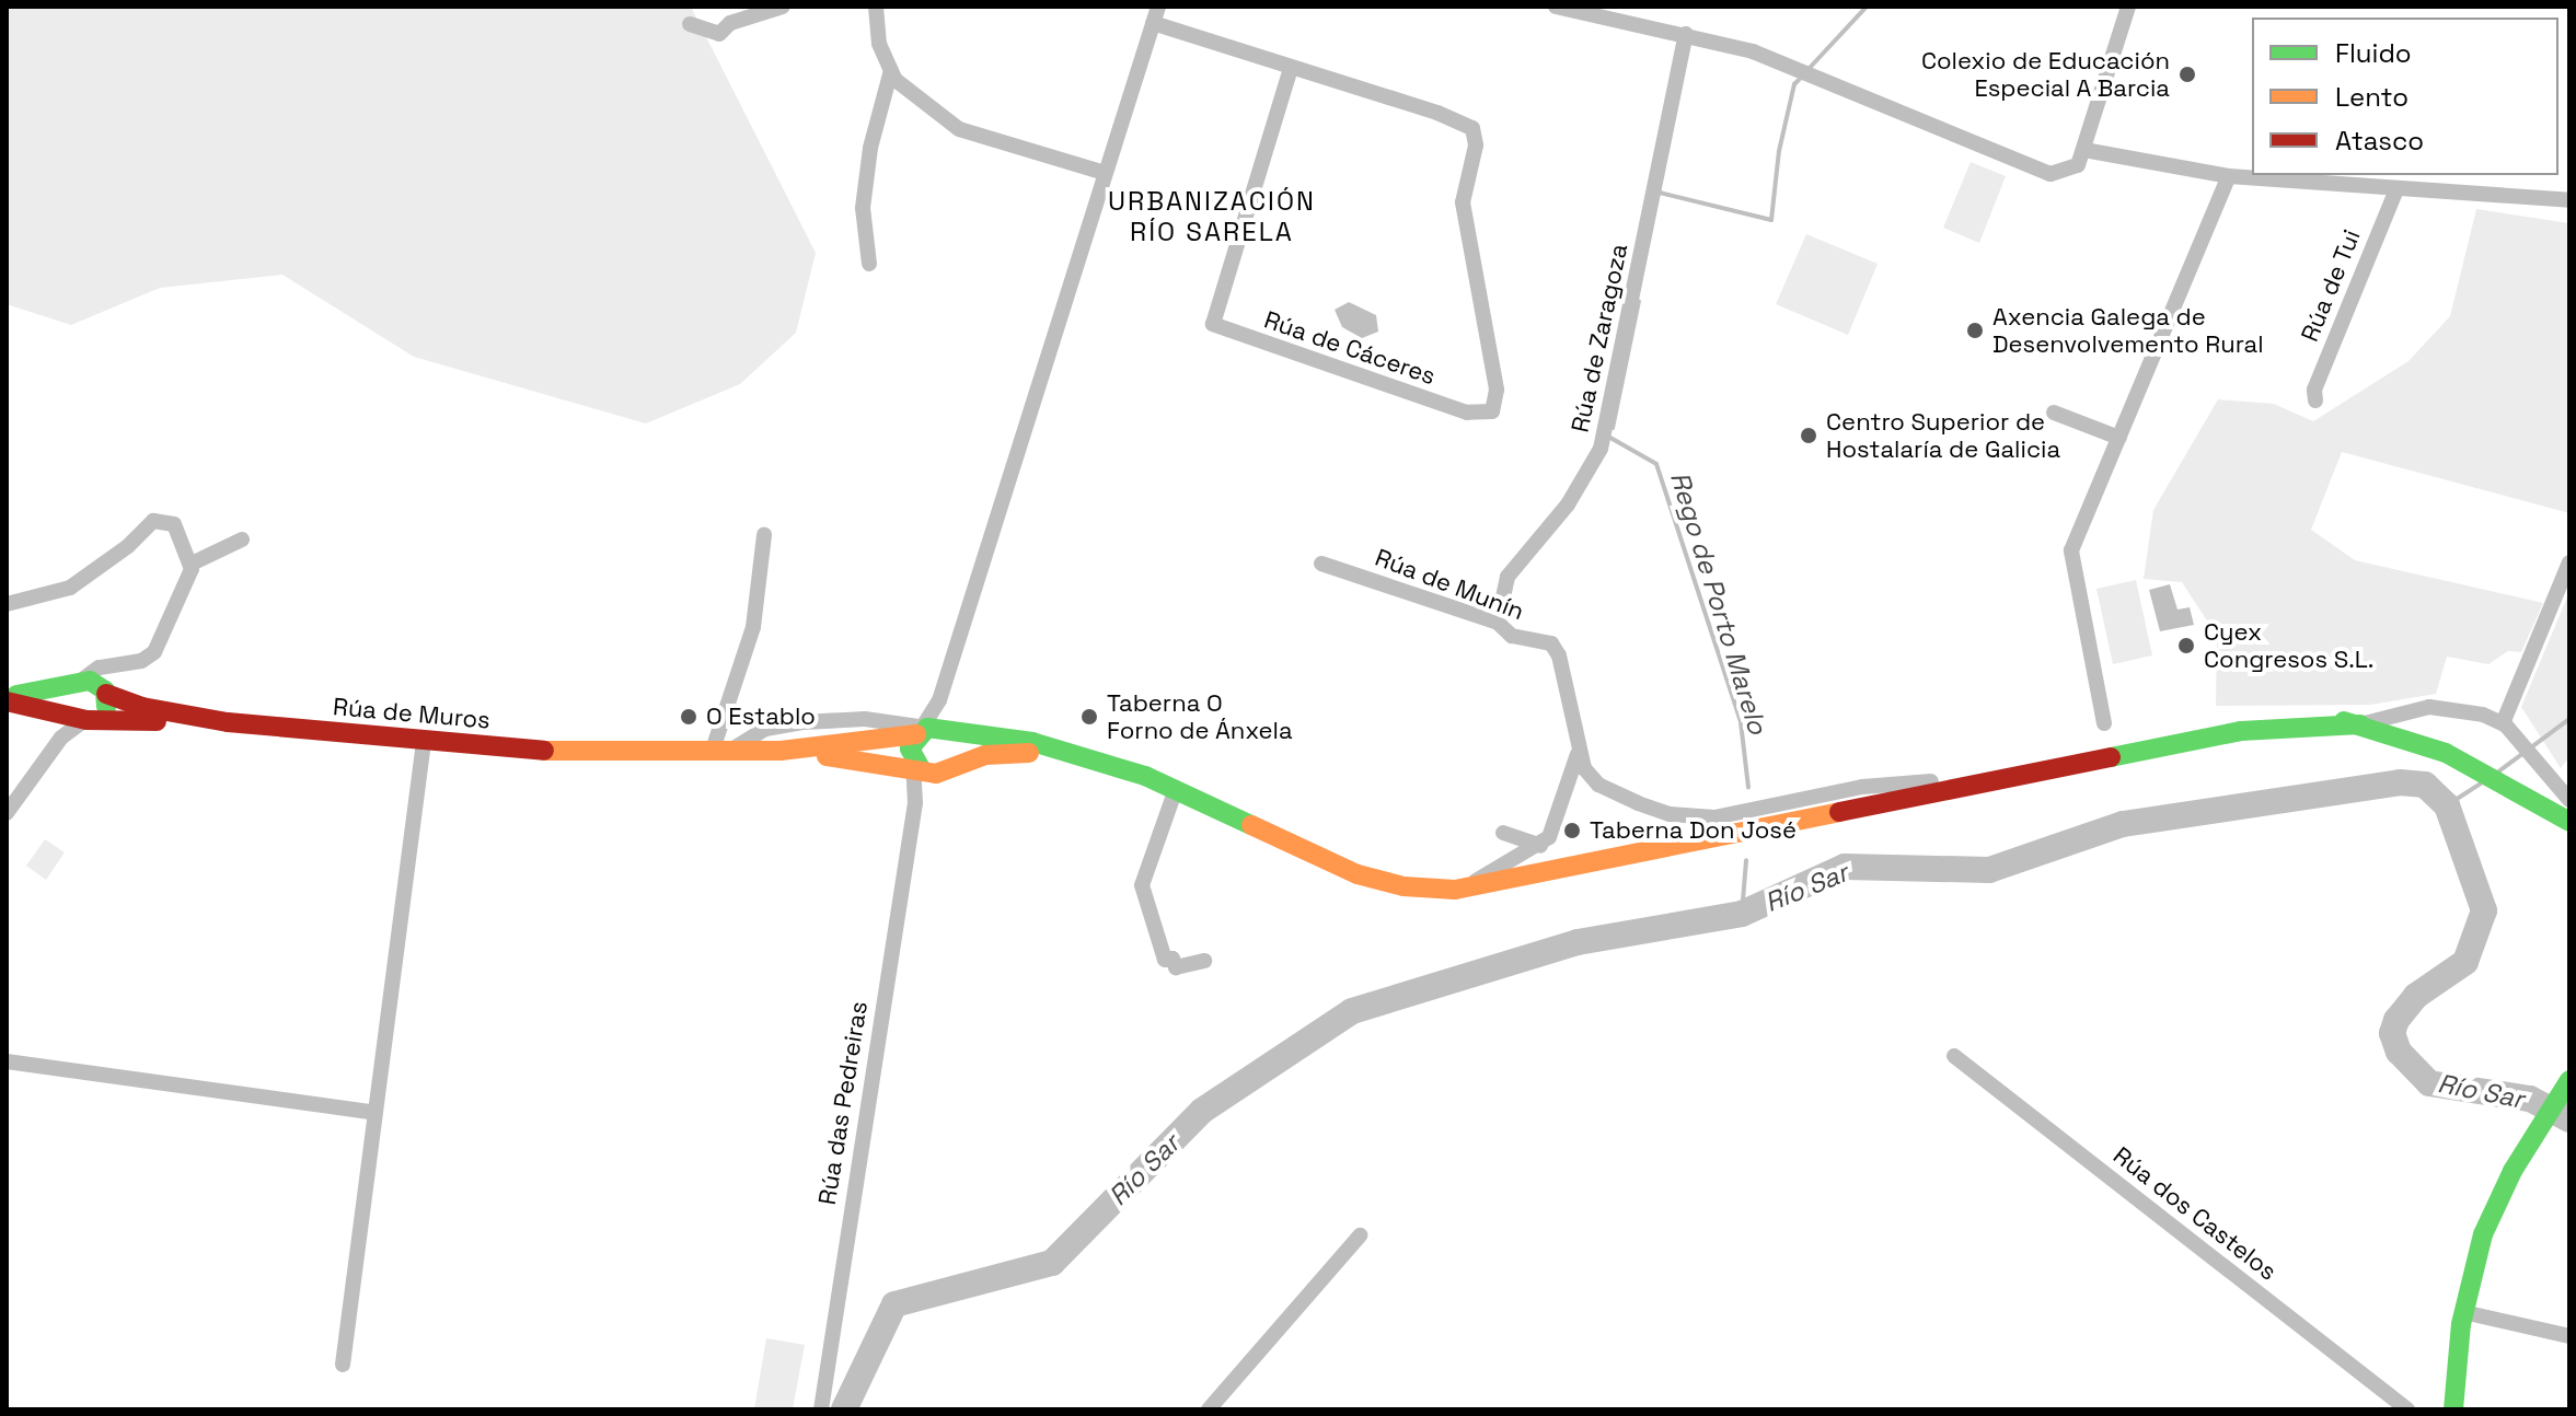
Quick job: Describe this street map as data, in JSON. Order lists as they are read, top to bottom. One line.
{"streets":{"main road":["Rúa de Muros"],"street":["Rúa de Tui","Rúa de Zaragoza","Rúa de Cáceres","Rúa de Munín","Rúa das Pedreiras","Rúa dos Castelos"]},"crossings":[["Rúa de Zaragoza","Rúa de Munín"]],"districts":["URBANIZACIÓN RÍO SARELA"],"water":["Rego de Porto Marelo","Río Sar"],"places":["Colexio de Educación Especial A Barcia","Axencia Galega de Desenvolvemento Rural","Centro Superior de Hostalaría de Galicia","Cyex Congresos S.L.","O Establo","Taberna O Forno de Ánxela","Taberna Don José"],"legend":["Fluido","Lento","Atasco"]}
